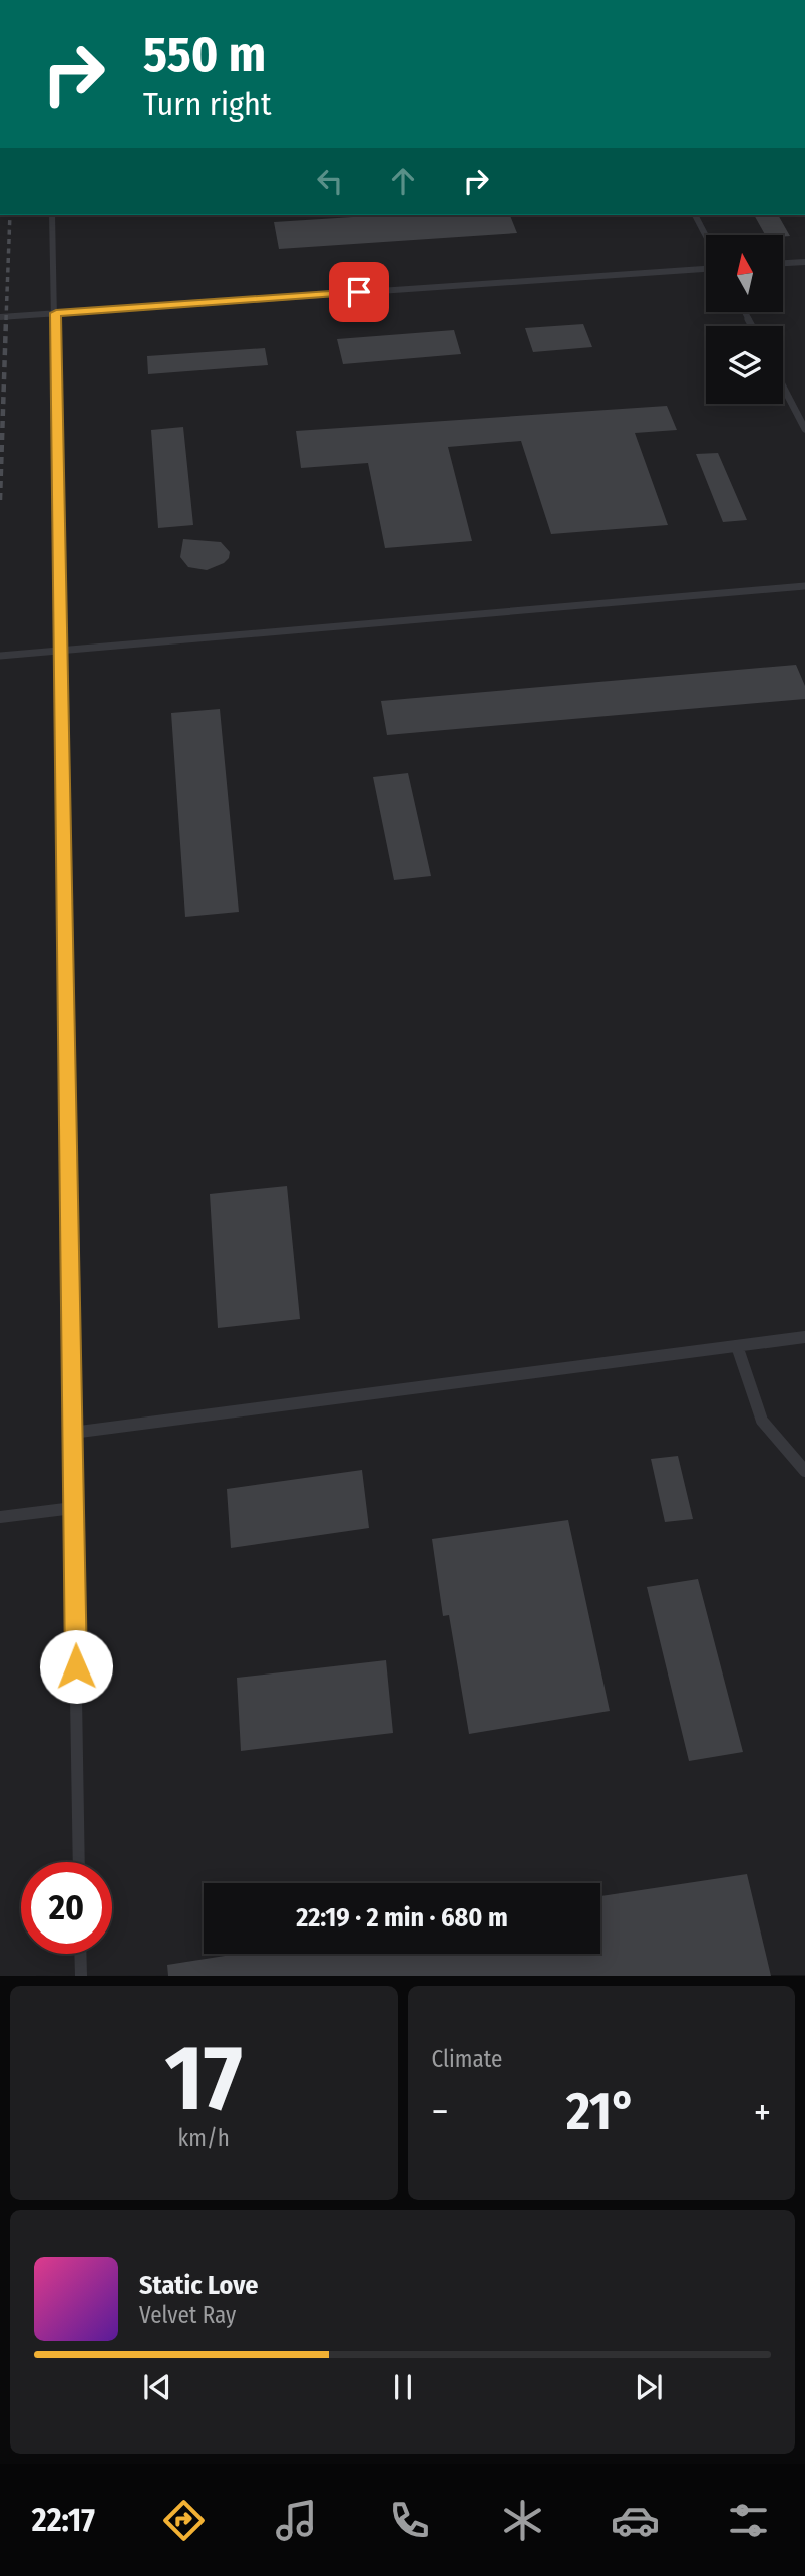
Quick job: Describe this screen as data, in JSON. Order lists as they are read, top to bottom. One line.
{"north":"top","page":{"turn":["550 m","Turn right"],"limit":"20","trip":"22:19 · 2 min · 680 m","tile":[["17","km/h"],"Climate"],"heat":["−","21°","+"],"song":["Static Love","Velvet Ray"],"tabs":"22:17"}}
